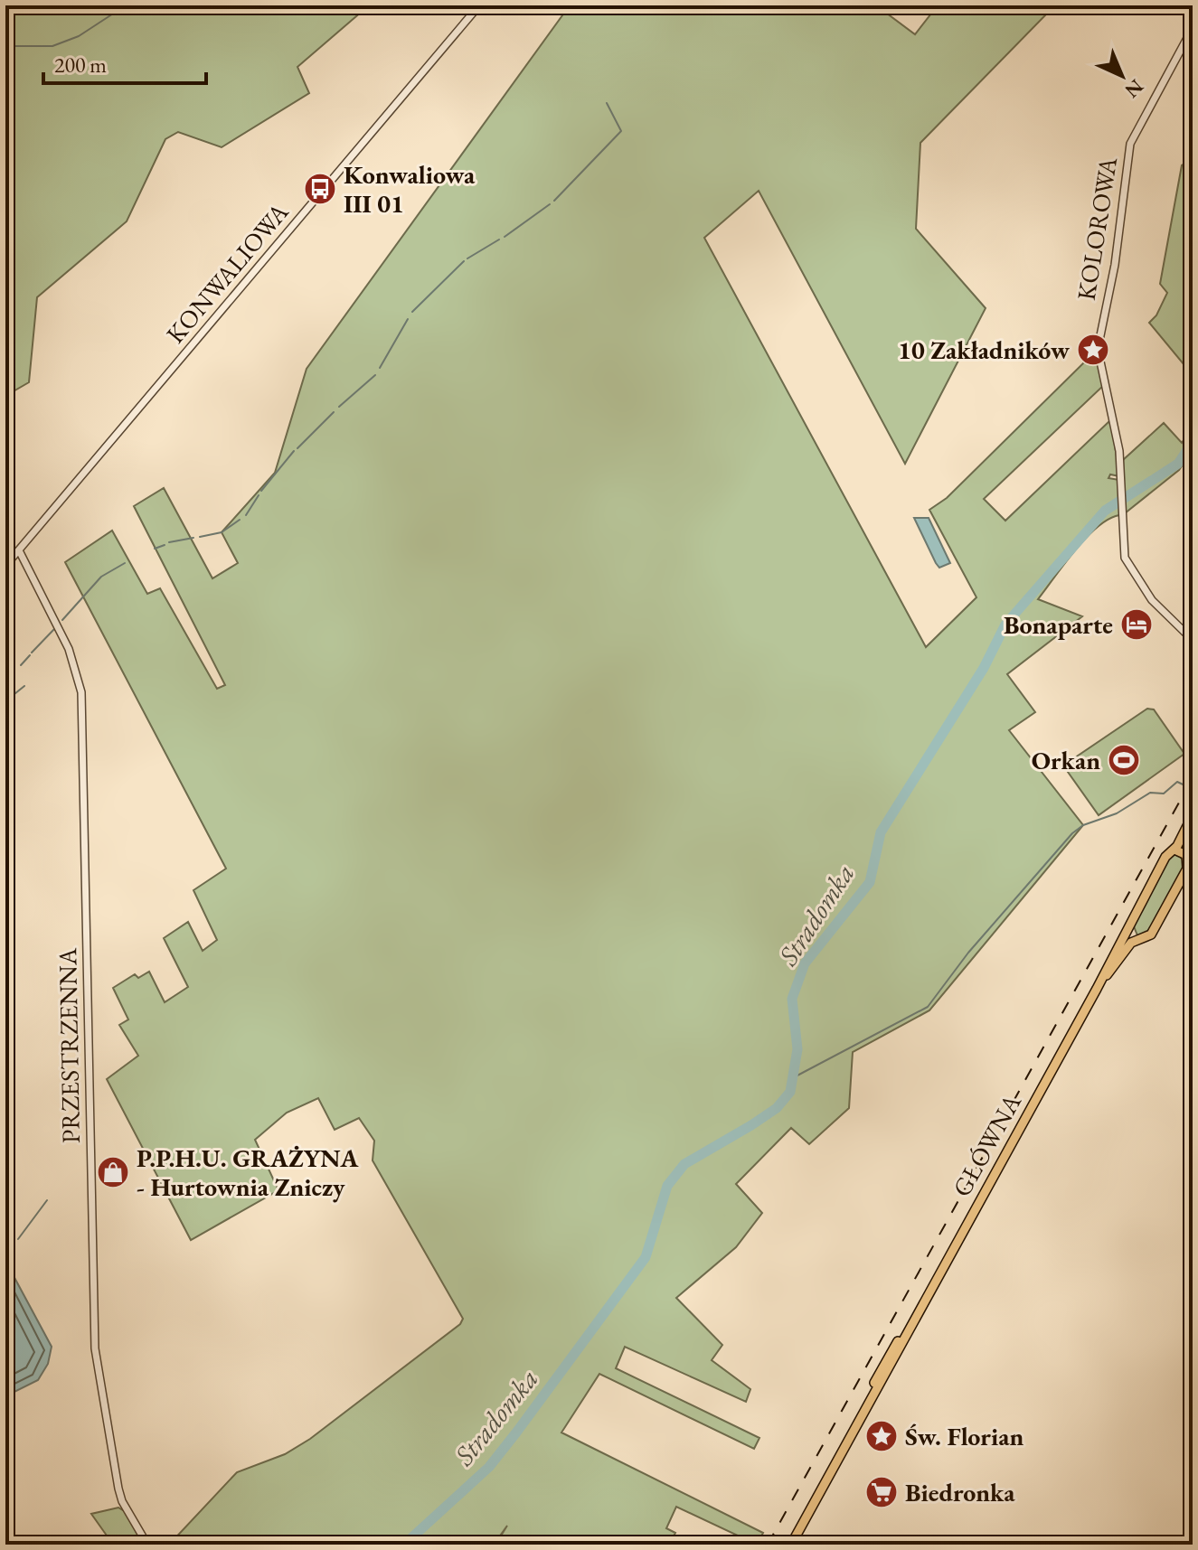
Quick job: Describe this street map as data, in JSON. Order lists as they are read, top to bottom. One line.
{"streets":{"main road":["GŁÓWNA"],"street":["KOLOROWA","KONWALIOWA","PRZESTRZENNA"]},"crossings":[["KONWALIOWA","PRZESTRZENNA"]],"water":["Stradomka"],"places":{"bus stop":["Konwaliowa III 01"],"place":["10 Zakładników","Św. Florian"],"hotel":["Bonaparte"],"sports":["Orkan"],"shop":["P.P.H.U. GRAŻYNA - Hurtownia Zniczy"],"supermarket":["Biedronka"]},"scale_bar":"200 m","north":"bottom right"}
